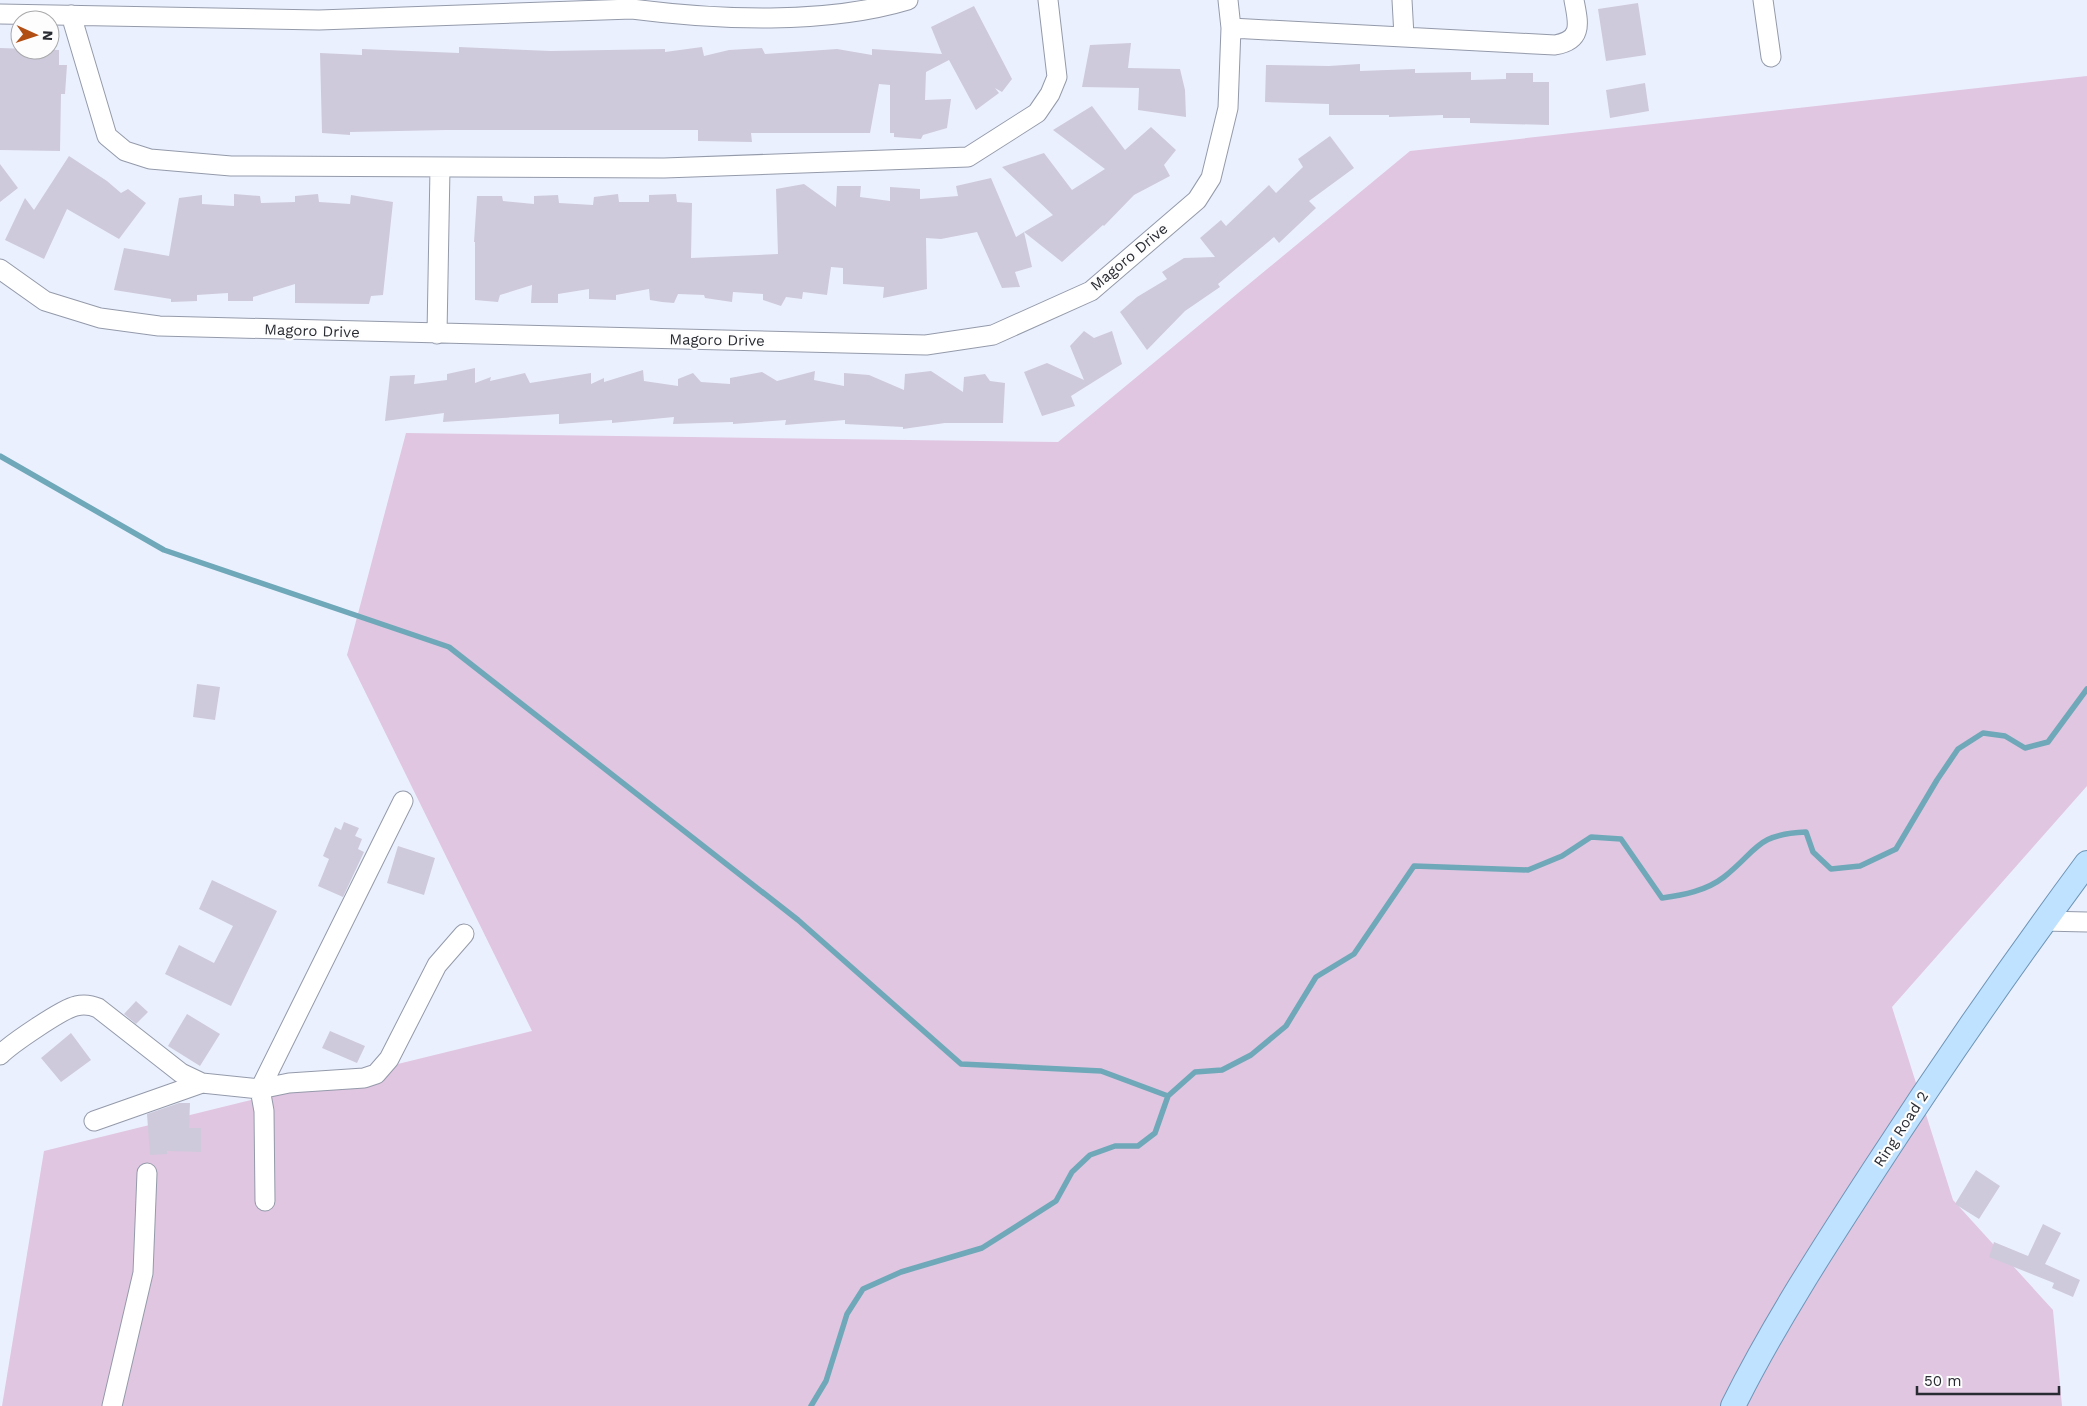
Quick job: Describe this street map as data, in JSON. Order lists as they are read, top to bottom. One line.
{"streets":{"main road":["Ring Road 2"],"street":["Magoro Drive"]},"scale_bar":"50 m","north":"right"}
